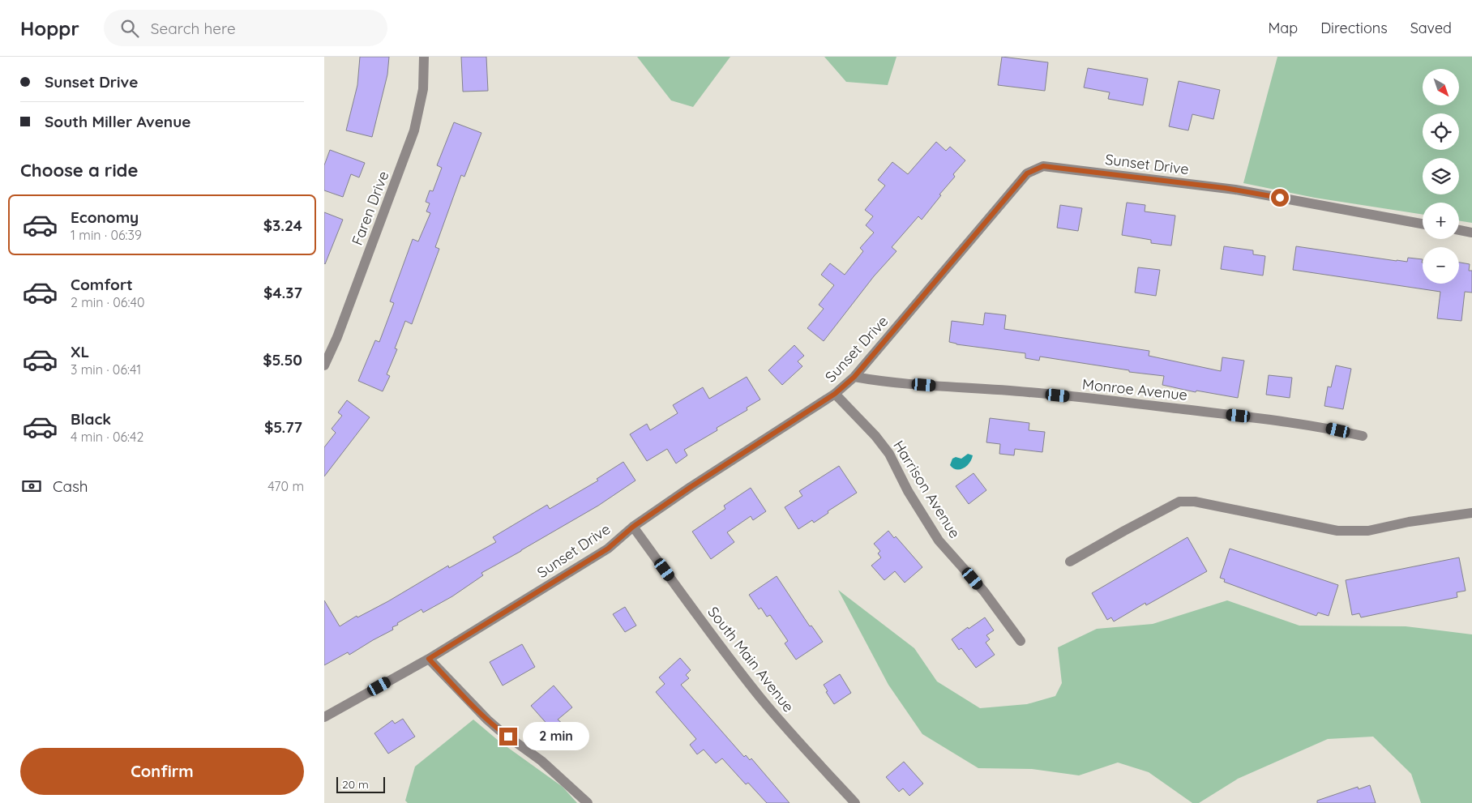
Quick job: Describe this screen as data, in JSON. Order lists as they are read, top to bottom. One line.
{"streets":{"street":["Sunset Drive","Faren Drive","Monroe Avenue","Harrison Avenue","South Main Avenue"]},"crossings":[["Sunset Drive","Monroe Avenue"],["Sunset Drive","Harrison Avenue"],["Sunset Drive","South Main Avenue"]],"scale_bar":"20 m","north":"bottom right","page":{"header":"Hoppr","search":"Search here","nav":["Map","Directions","Saved"],"banner":["Sunset Drive","South Miller Avenue"],"map_buttons":["+","−"],"heading":"Choose a ride","list":[{"name":"Economy","note":"1 min · 06:39","value":"$3.24"},{"name":"Comfort","note":"2 min · 06:40","value":"$4.37"},{"name":"XL","note":"3 min · 06:41","value":"$5.50"},{"name":"Black","note":"4 min · 06:42","value":"$5.77"}],"pay":["Cash","470 m"],"bubble":"2 min","buttons":"Confirm","scale":"20 m"}}
